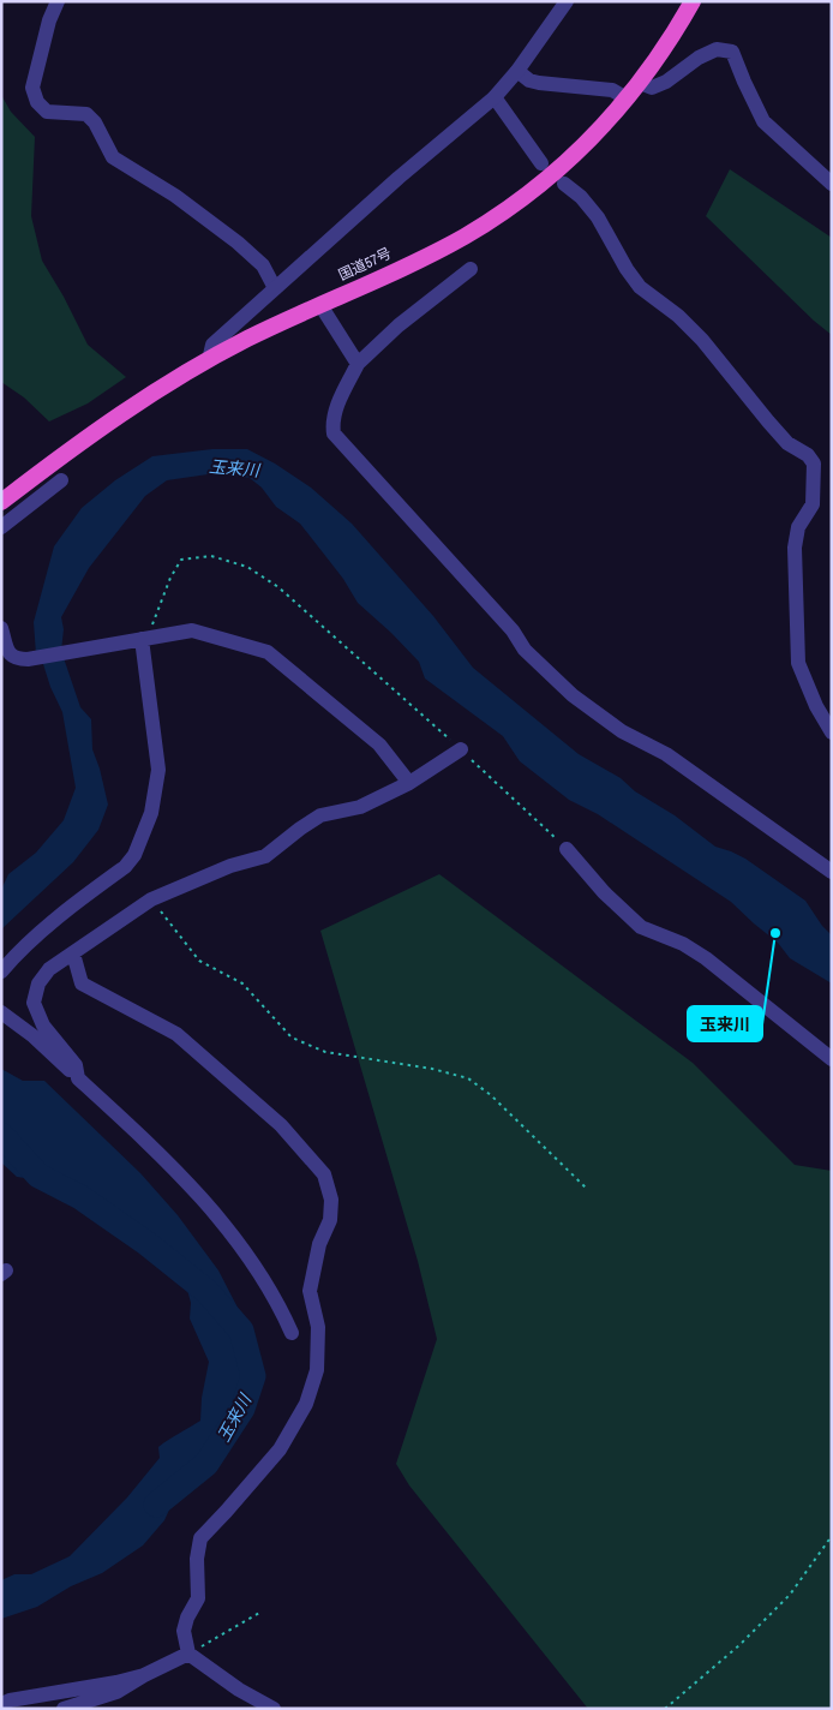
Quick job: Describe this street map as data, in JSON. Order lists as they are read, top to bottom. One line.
{"streets":{"highway":["国道57号"]},"water":["玉来川"],"places":["玉来川"]}
